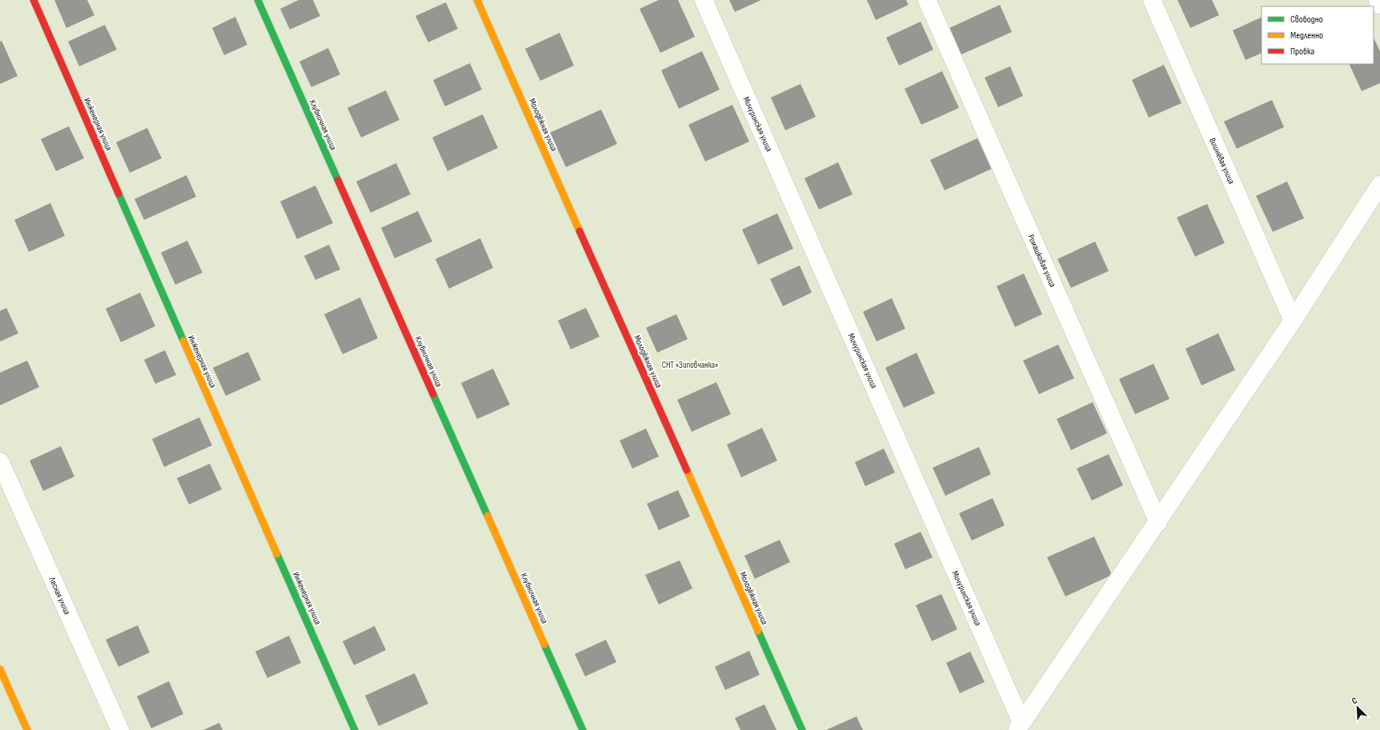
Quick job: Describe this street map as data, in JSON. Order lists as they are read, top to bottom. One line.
{"streets":{"street":["Инженерная улица","Мичуринская улица","Клубничная улица","Молодёжная улица","Вишнёвая улица","Ромашковая улица","Лесная улица"]},"parks":["СНТ «Зиповчанка»"],"legend":["Свободно","Медленно","Пробка"],"north":"top left"}
